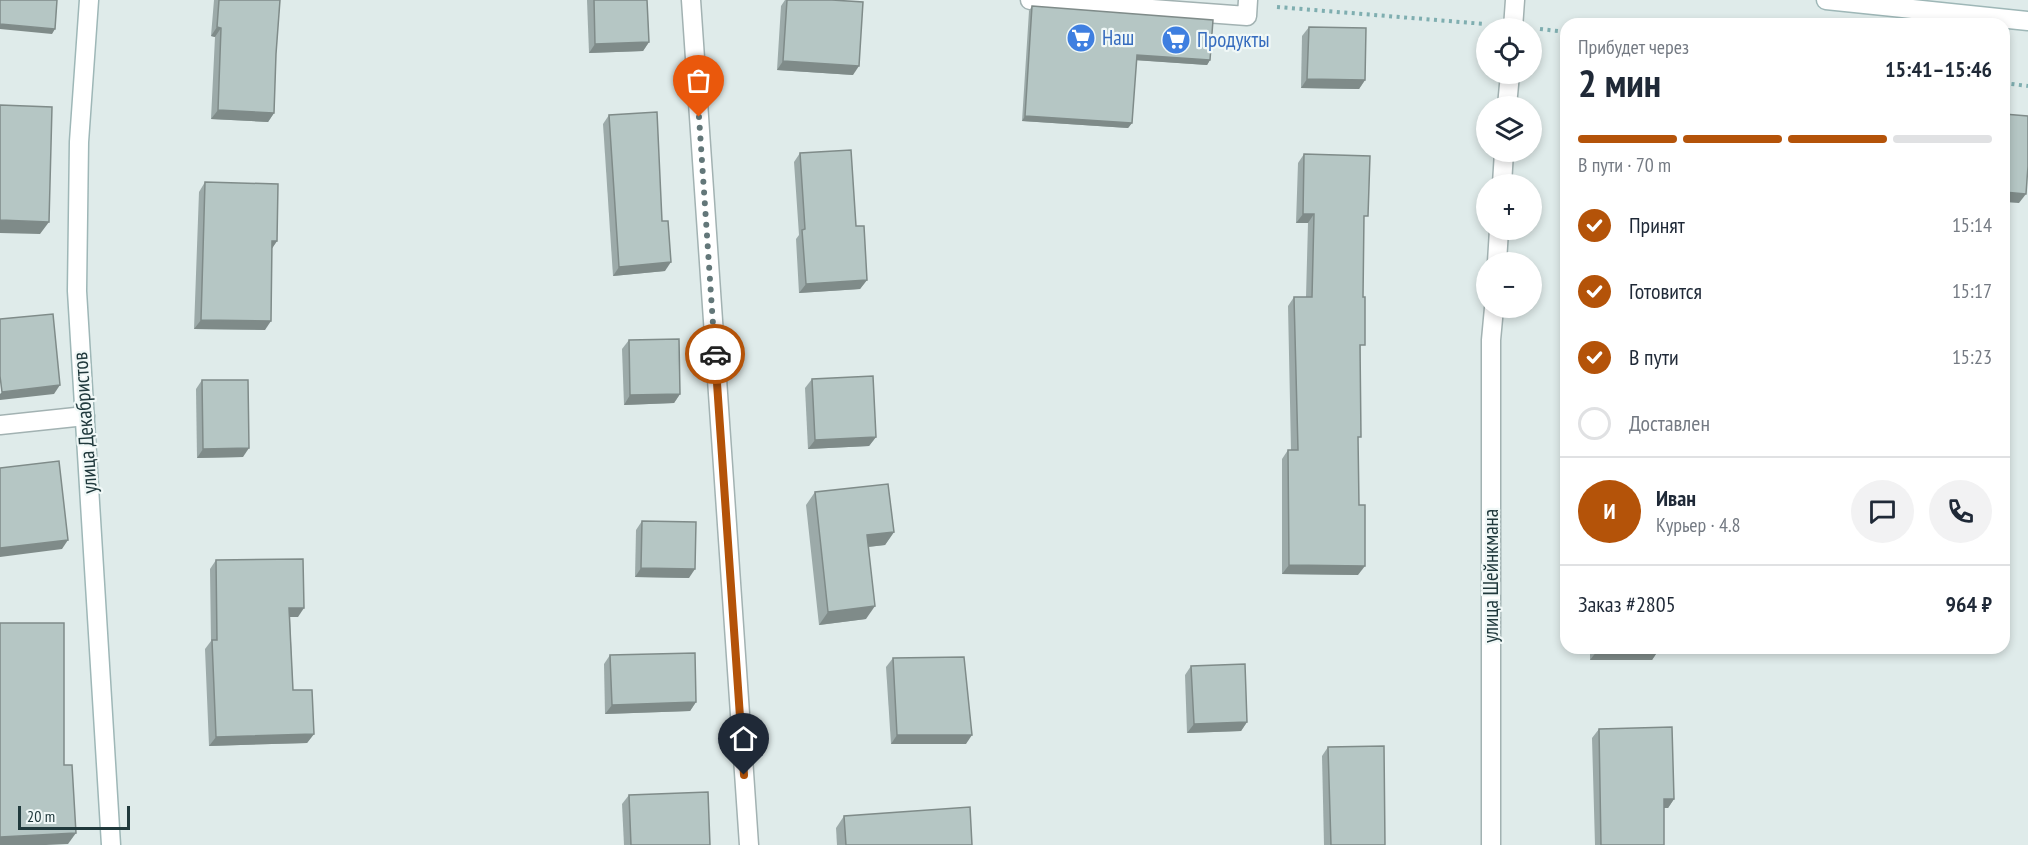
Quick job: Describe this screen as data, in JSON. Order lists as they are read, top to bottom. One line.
{"streets":{"street":["улица Декабристов","улица Шейнкмана"]},"places":{"supermarket":["Наш","Продукты"]},"scale_bar":"20 m","page":{"map_buttons":["+","−"],"heading":["2 мин","Прибудет через","15:41–15:46"],"panel":["Иван","Курьер · 4.8","Заказ #2805","964 ₽"],"bar":"В пути · 70 m","list":[["Принят","15:14"],["Готовится","15:17"],["В пути","15:23"],"Доставлен"],"round":"И","scale":"20 m"}}
